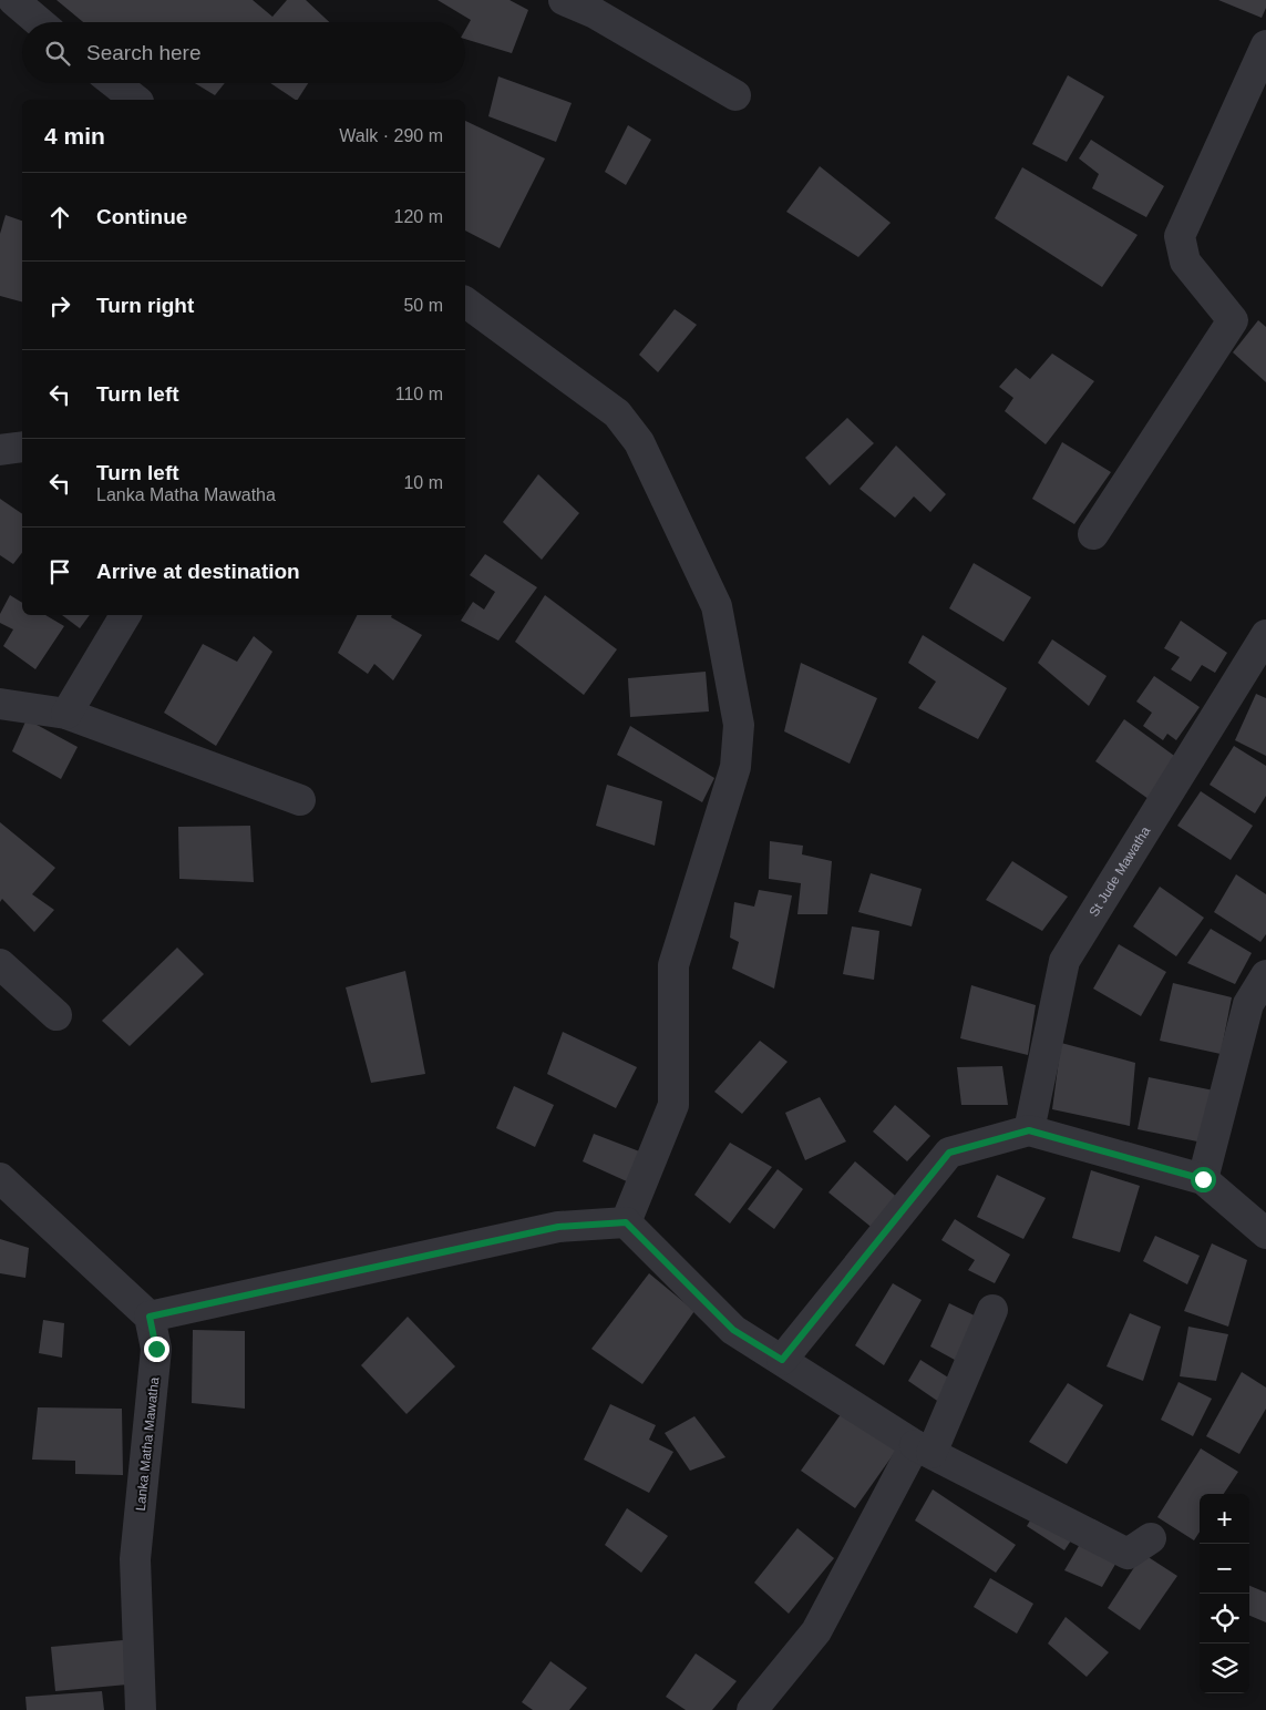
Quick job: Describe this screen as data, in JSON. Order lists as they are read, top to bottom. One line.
{"streets":{"street":["St Jude Mawatha","Lanka Matha Mawatha"]},"page":{"search":"Search here","heading":["4 min","Walk · 290 m"],"list":[["Continue","120 m"],["Turn right","50 m"],["Turn left","110 m"],["Turn left","Lanka Matha Mawatha","10 m"],"Arrive at destination"],"map_buttons":["+","−"]}}
